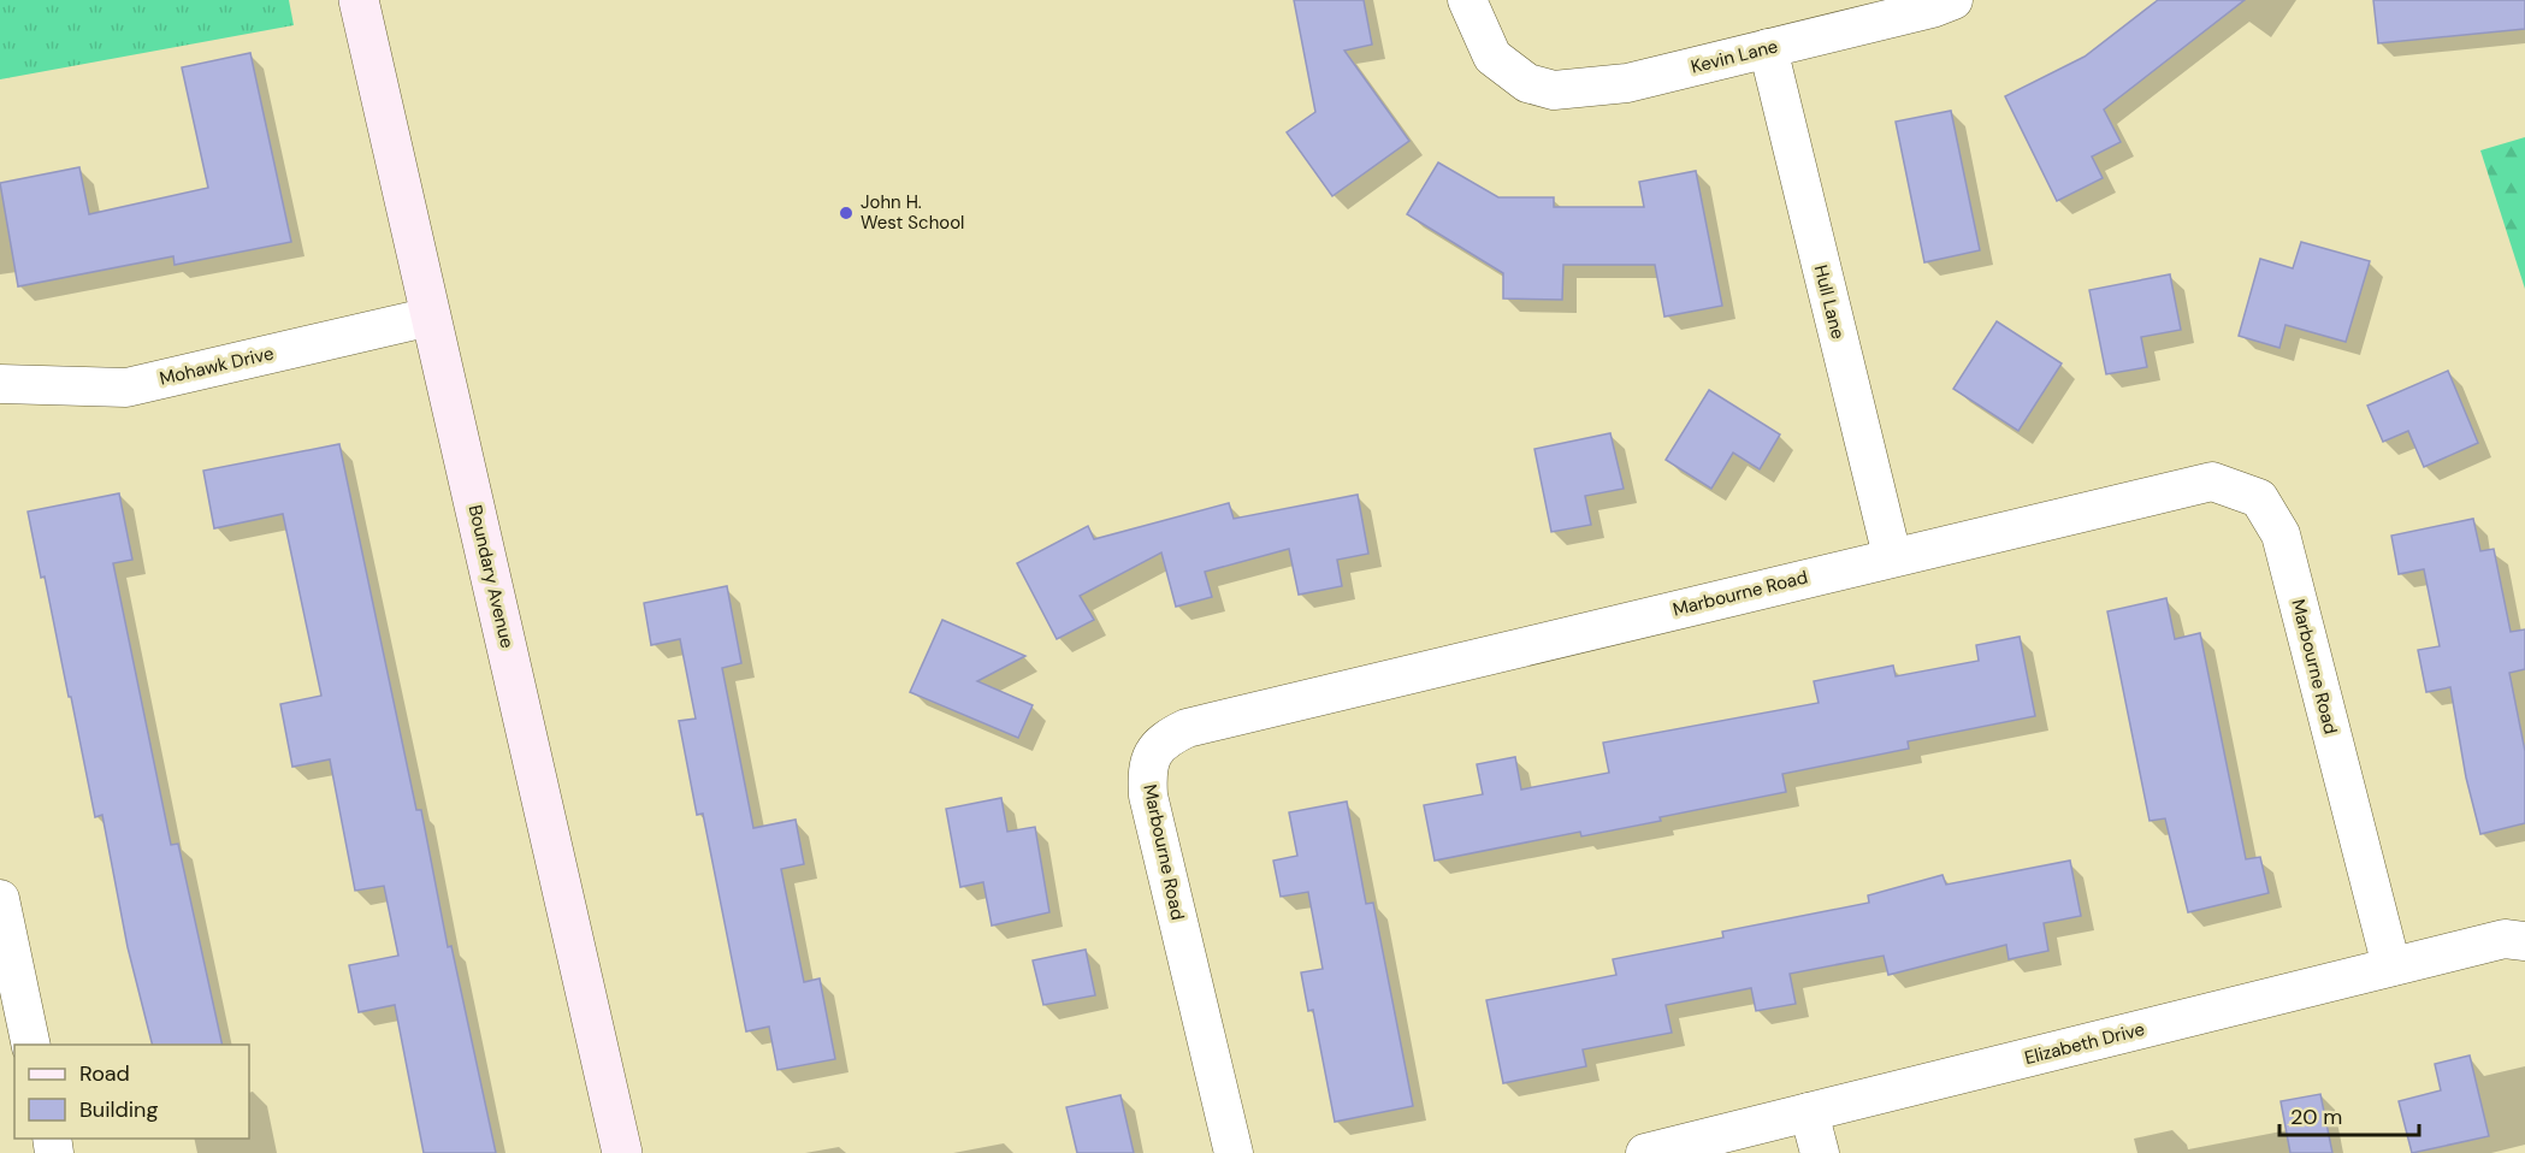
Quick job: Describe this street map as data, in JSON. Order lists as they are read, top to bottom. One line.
{"streets":{"main road":["Boundary Avenue"],"street":["Kevin Lane","Hull Lane","Mohawk Drive","Marbourne Road","Elizabeth Drive"]},"crossings":[["Kevin Lane","Hull Lane"],["Hull Lane","Marbourne Road"],["Mohawk Drive","Boundary Avenue"],["Marbourne Road","Elizabeth Drive"]],"places":["John H. West School"],"legend":["Road","Building"],"scale_bar":"20 m"}
